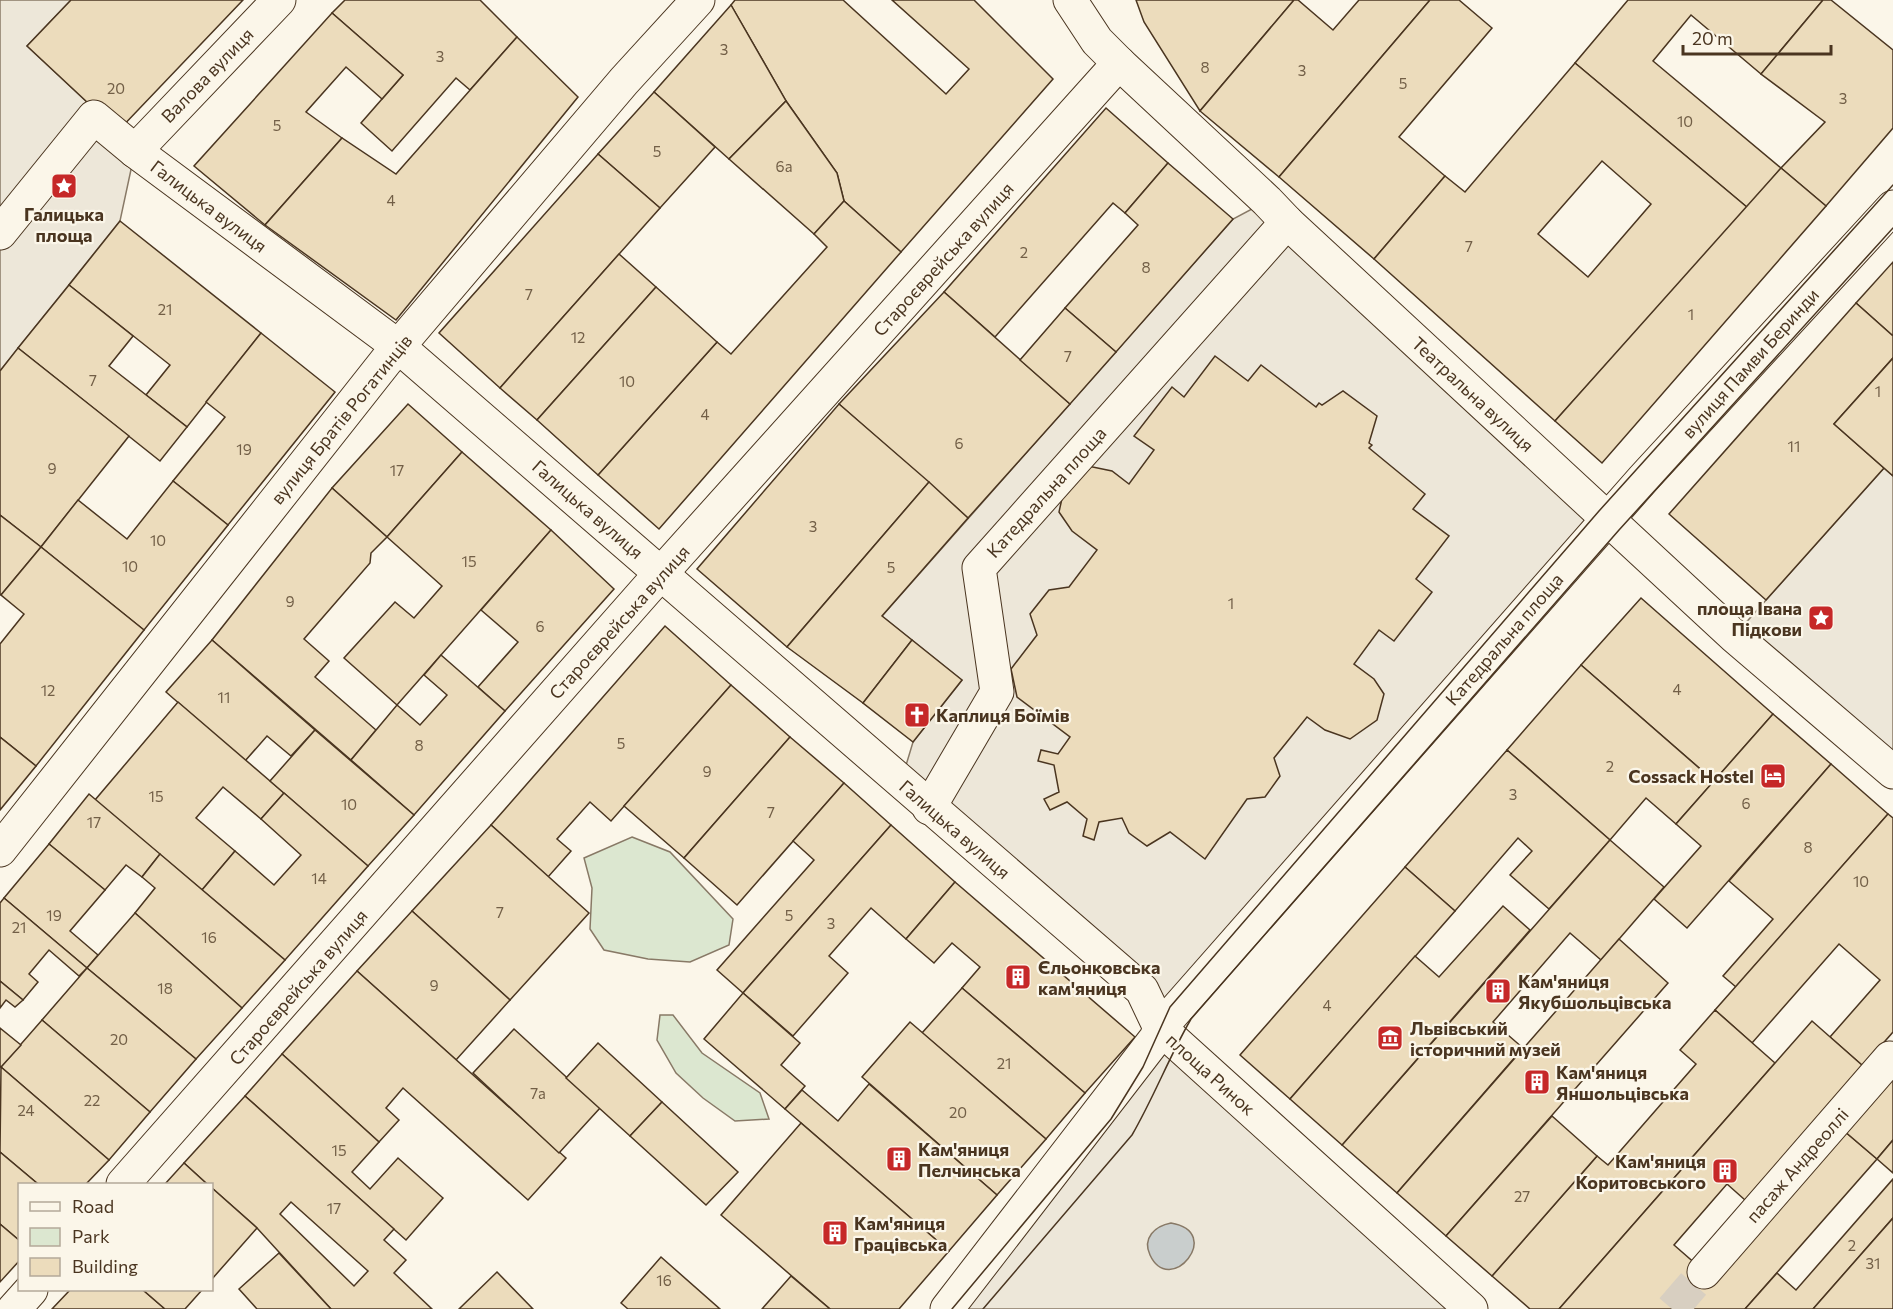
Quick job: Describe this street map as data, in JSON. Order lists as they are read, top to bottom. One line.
{"streets":{"street":["Валова вулиця","Галицька вулиця","Староєврейська вулиця","вулиця Памви Беринди","Театральна вулиця","вулиця Братів Рогатинців","Катедральна площа","площа Ринок","пасаж Андреоллі"]},"crossings":[["Валова вулиця","Галицька вулиця"],["Галицька вулиця","Староєврейська вулиця"],["Галицька вулиця","вулиця Братів Рогатинців"],["Галицька вулиця","Катедральна площа"],["Галицька вулиця","площа Ринок"],["Староєврейська вулиця","Театральна вулиця"],["вулиця Памви Беринди","Театральна вулиця"],["вулиця Памви Беринди","Катедральна площа"],["Театральна вулиця","Катедральна площа"],["Катедральна площа","площа Ринок"]],"places":{"place":["Галицька площа","площа Івана Підкови"],"church":["Каплиця Боїмів"],"hotel":["Cossack Hostel"],"building":["Єльонковська кам'яниця","Кам'яниця Якубшольцівська","Кам'яниця Яншольцівська","Кам'яниця Пелчинська","Кам'яниця Коритовського","Кам'яниця Грацівська"],"museum":["Львівський історичний музей"]},"house_numbers":["3","3","8","3","5","20","3","10","5","5","6а","4","7","2","8","7","21","1","12","7","7","10","1","4","6","11","19","9","17","3","10","15","10","5","9","1","6","4","12","11","5","8","2","9","3","15","6","10","7","17","8","14","10","7","19","5","3","21","16","9","18","4","20","21","7а","22","24","20","15","27","17","2","31","16"],"legend":["Road","Park","Building"],"scale_bar":"20 m"}
